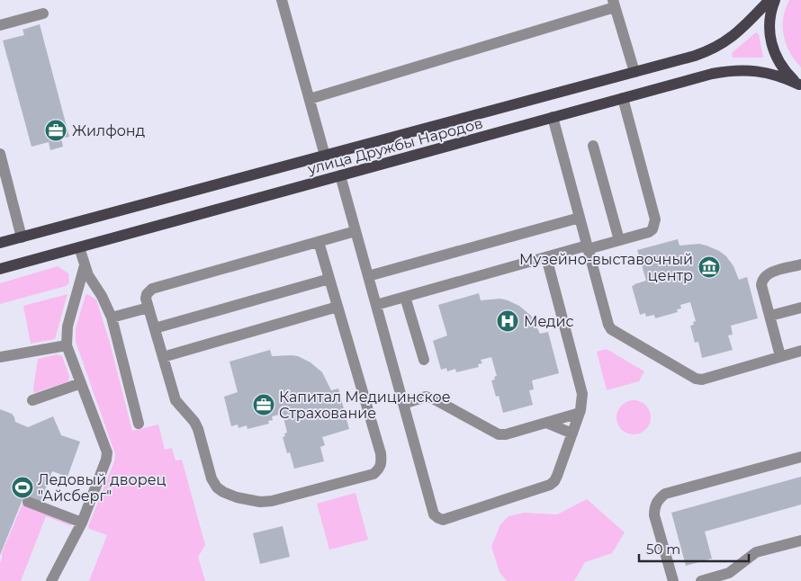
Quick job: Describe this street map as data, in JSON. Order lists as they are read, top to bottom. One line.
{"streets":{"main road":["улица Дружбы Народов"]},"places":{"office":["Жилфонд","Капитал Медицинское Страхование"],"museum":["Музейно-выставочный центр"],"hospital":["Медис"],"sports":["Ледовый дворец \"Айсберг\""]},"scale_bar":"50 m"}
